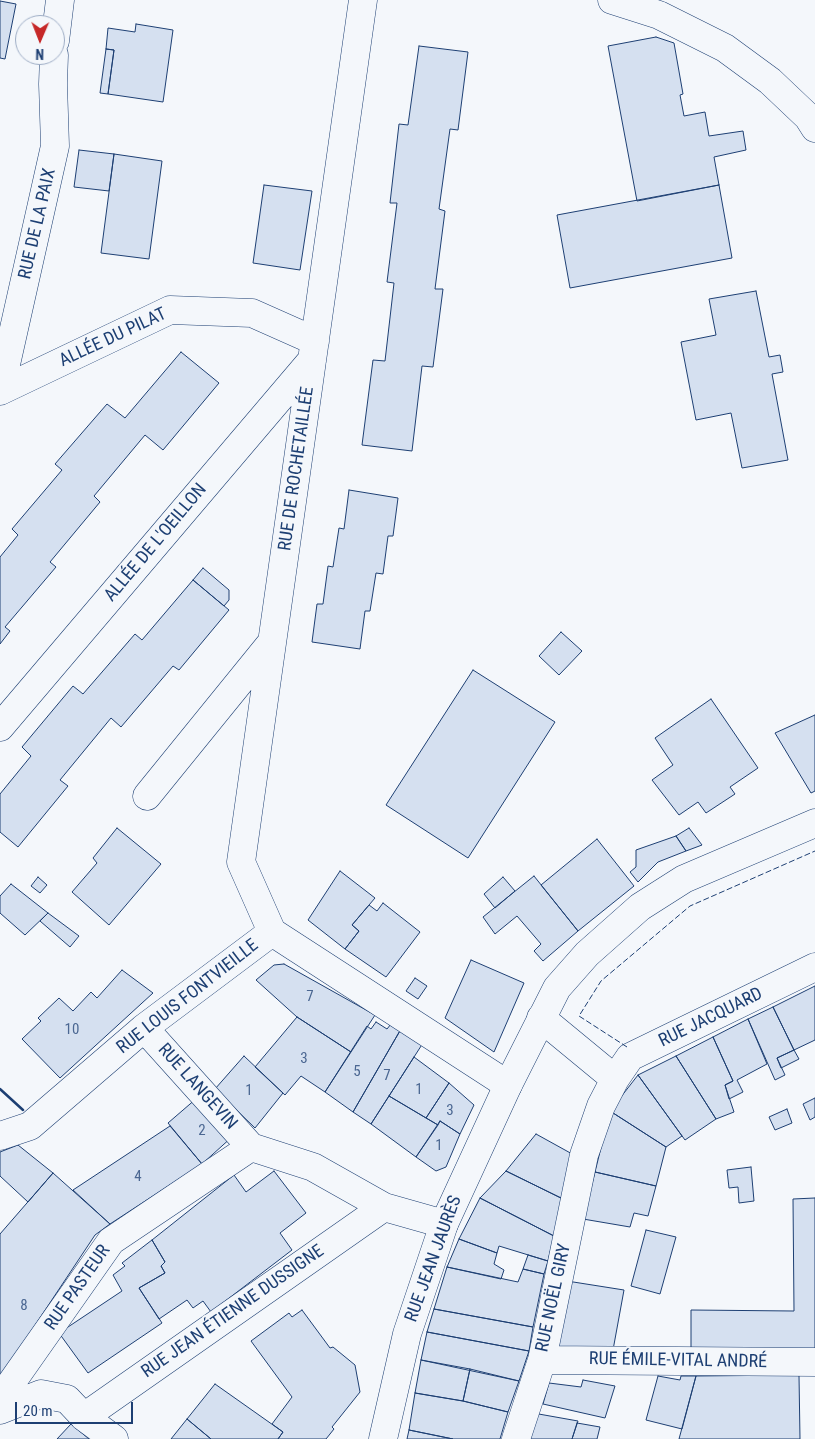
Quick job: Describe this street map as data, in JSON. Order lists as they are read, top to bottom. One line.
{"streets":{"street":["RUE DE LA PAIX","ALLÉE DU PILAT","RUE DE ROCHETAILLÉE","ALLÉE DE L'OEILLON","RUE LOUIS FONTVIEILLE","RUE JACQUARD","RUE LANGEVIN","RUE JEAN JAURÈS","RUE PASTEUR","RUE NOËL GIRY","RUE JEAN ÉTIENNE DUSSIGNE","RUE ÉMILE-VITAL ANDRÉ"]},"crossings":[["RUE DE LA PAIX","ALLÉE DU PILAT"],["ALLÉE DU PILAT","RUE DE ROCHETAILLÉE"],["ALLÉE DU PILAT","ALLÉE DE L'OEILLON"],["RUE DE ROCHETAILLÉE","ALLÉE DE L'OEILLON"],["RUE DE ROCHETAILLÉE","RUE LOUIS FONTVIEILLE"],["RUE LOUIS FONTVIEILLE","RUE LANGEVIN"],["RUE LOUIS FONTVIEILLE","RUE JEAN JAURÈS"],["RUE JACQUARD","RUE NOËL GIRY"],["RUE LANGEVIN","RUE PASTEUR"],["RUE NOËL GIRY","RUE ÉMILE-VITAL ANDRÉ"]],"house_numbers":["7","10","3","5","7","1","1","3","2","1","4","8"],"scale_bar":"20 m","north":"bottom"}
